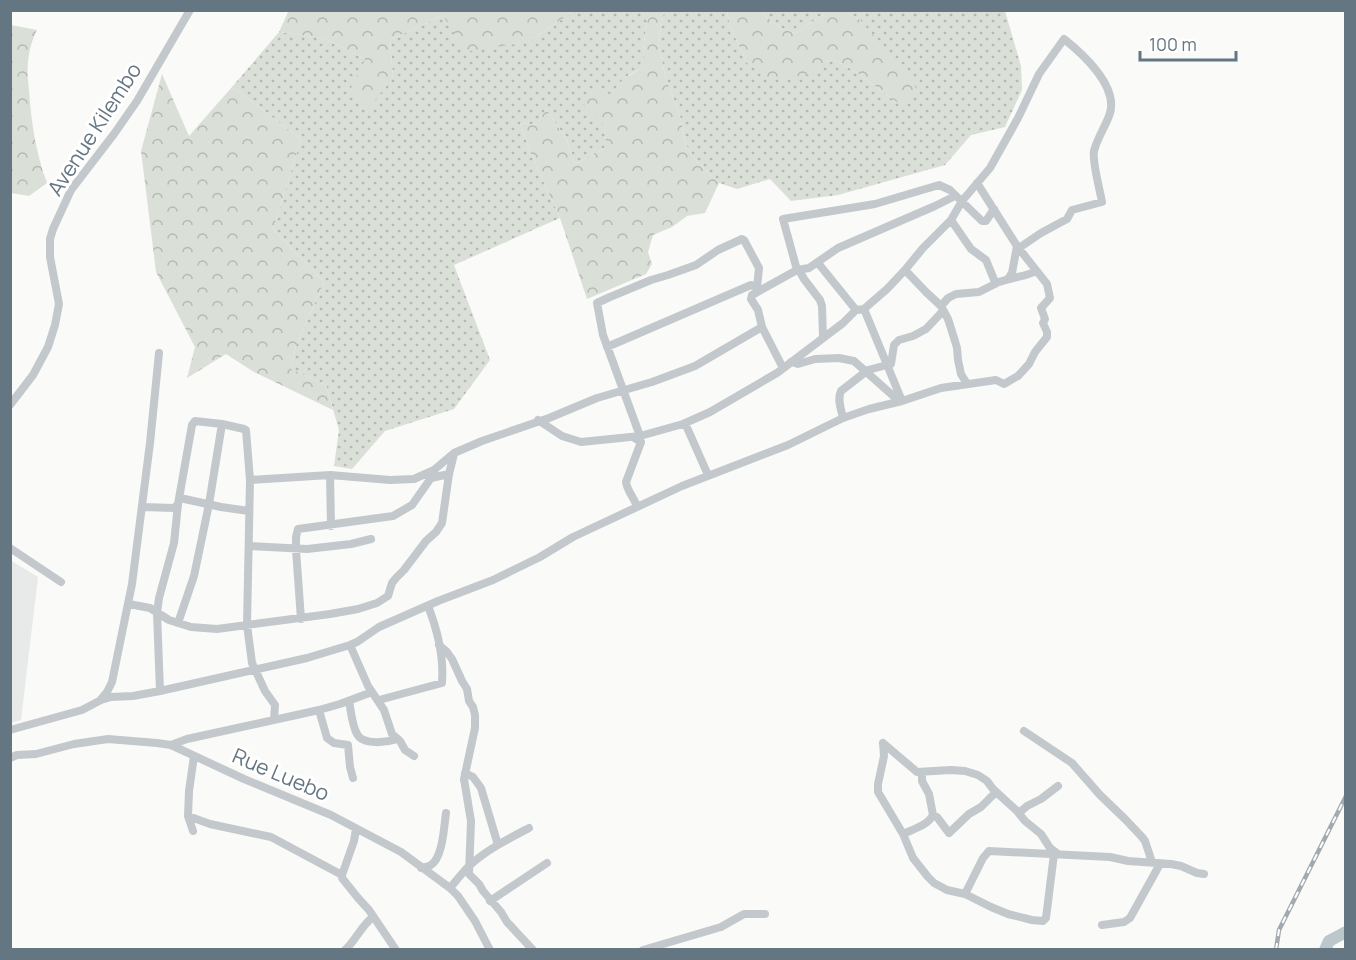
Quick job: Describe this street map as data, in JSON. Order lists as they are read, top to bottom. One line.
{"streets":{"street":["Avenue Kilembo","Rue Luebo"]},"scale_bar":"100 m"}
